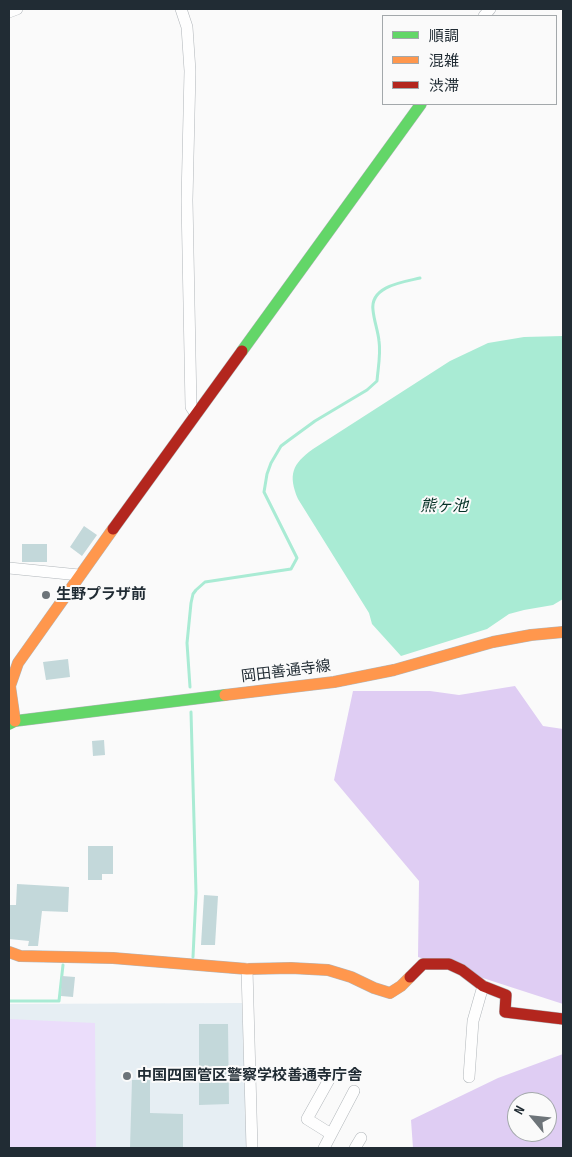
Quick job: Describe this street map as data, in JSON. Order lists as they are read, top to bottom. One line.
{"streets":{"street":["岡田善通寺線"]},"water":["熊ヶ池"],"places":["生野プラザ前","中国四国管区警察学校善通寺庁舎"],"legend":["順調","混雑","渋滞"],"north":"top left"}
